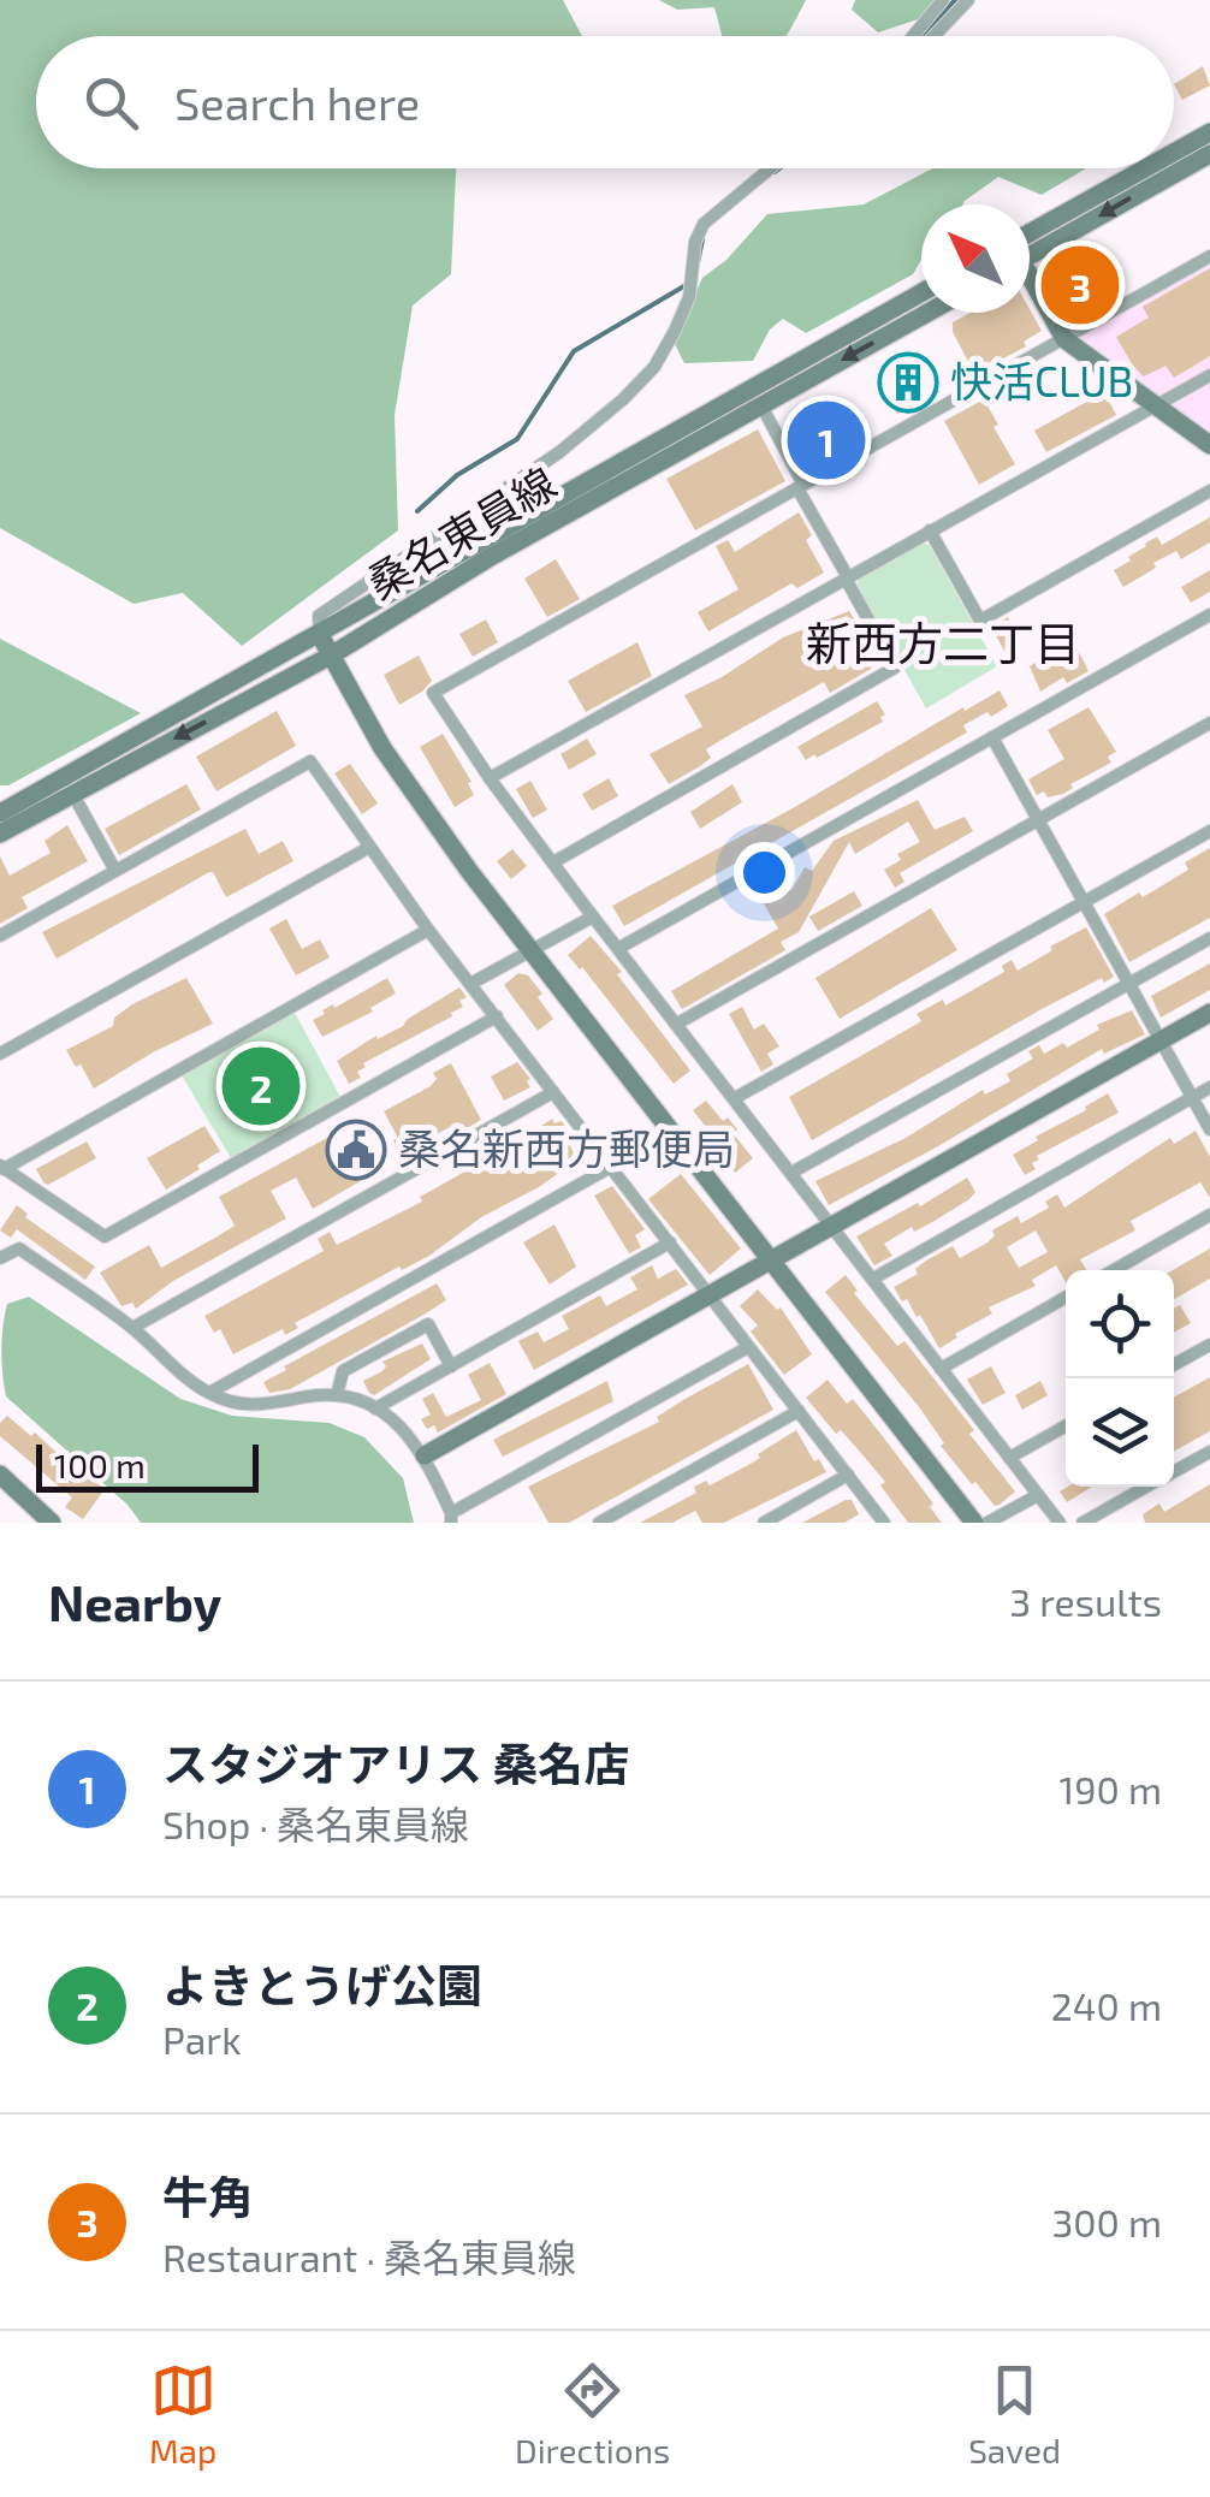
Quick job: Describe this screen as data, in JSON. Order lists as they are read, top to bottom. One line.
{"streets":{"main road":["桑名東員線"]},"districts":["新西方二丁目"],"places":{"building":["快活CLUB"],"public building":["桑名新西方郵便局"]},"scale_bar":"100 m","north":"top left","page":{"search":"Search here","pins":["3","1","2"],"scale":"100 m","heading":["Nearby","3 results"],"list":[{"mark":"1","name":"スタジオアリス 桑名店","note":"Shop · 桑名東員線","value":"190 m"},{"mark":"2","name":"よきとうげ公園","note":"Park","value":"240 m"},{"mark":"3","name":"牛角","note":"Restaurant · 桑名東員線","value":"300 m"}],"nav":["Map","Directions","Saved"]}}
